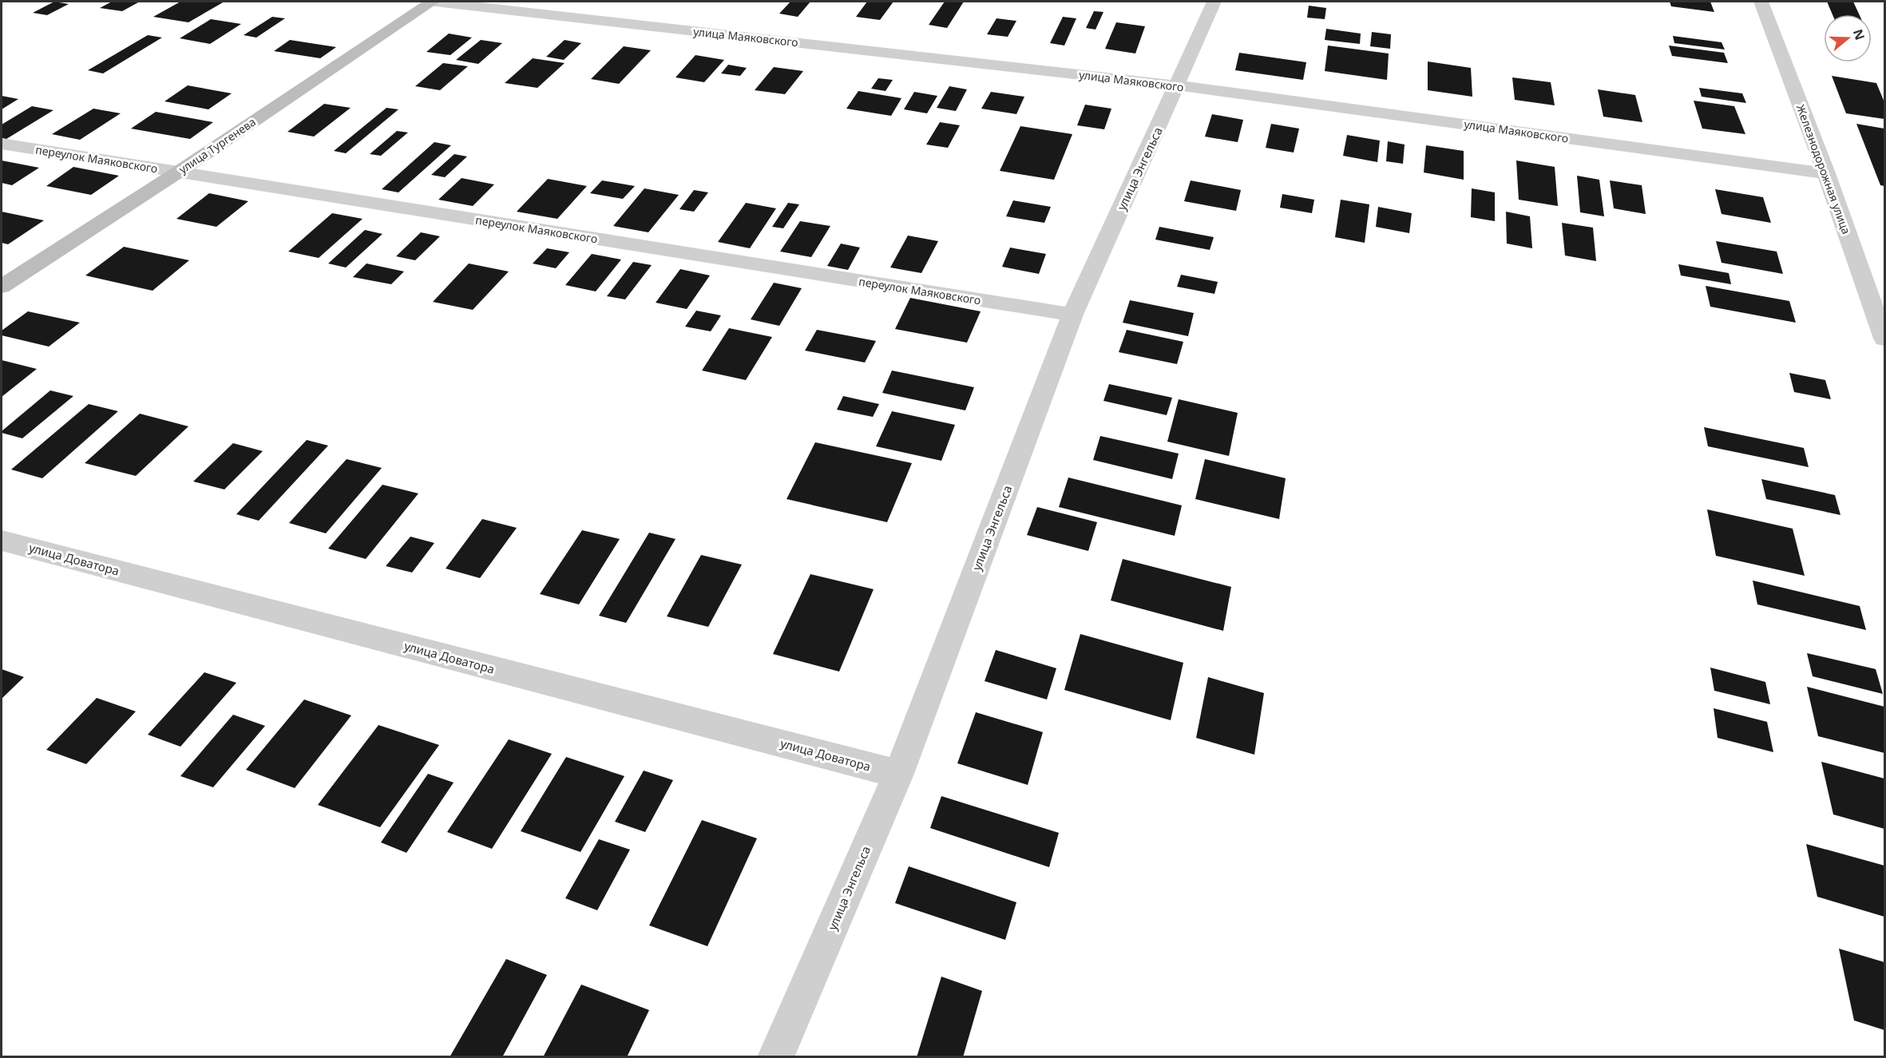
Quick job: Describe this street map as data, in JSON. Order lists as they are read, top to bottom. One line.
{"streets":{"main road":["улица Тургенева"],"street":["улица Маяковского","переулок Маяковского","улица Энгельса","Железнодорожная улица","улица Доватора"]},"crossings":[["улица Маяковского","улица Тургенева"],["улица Маяковского","улица Энгельса"],["улица Маяковского","Железнодорожная улица"],["улица Тургенева","переулок Маяковского"],["переулок Маяковского","улица Энгельса"],["улица Энгельса","улица Доватора"]],"north":"right"}
